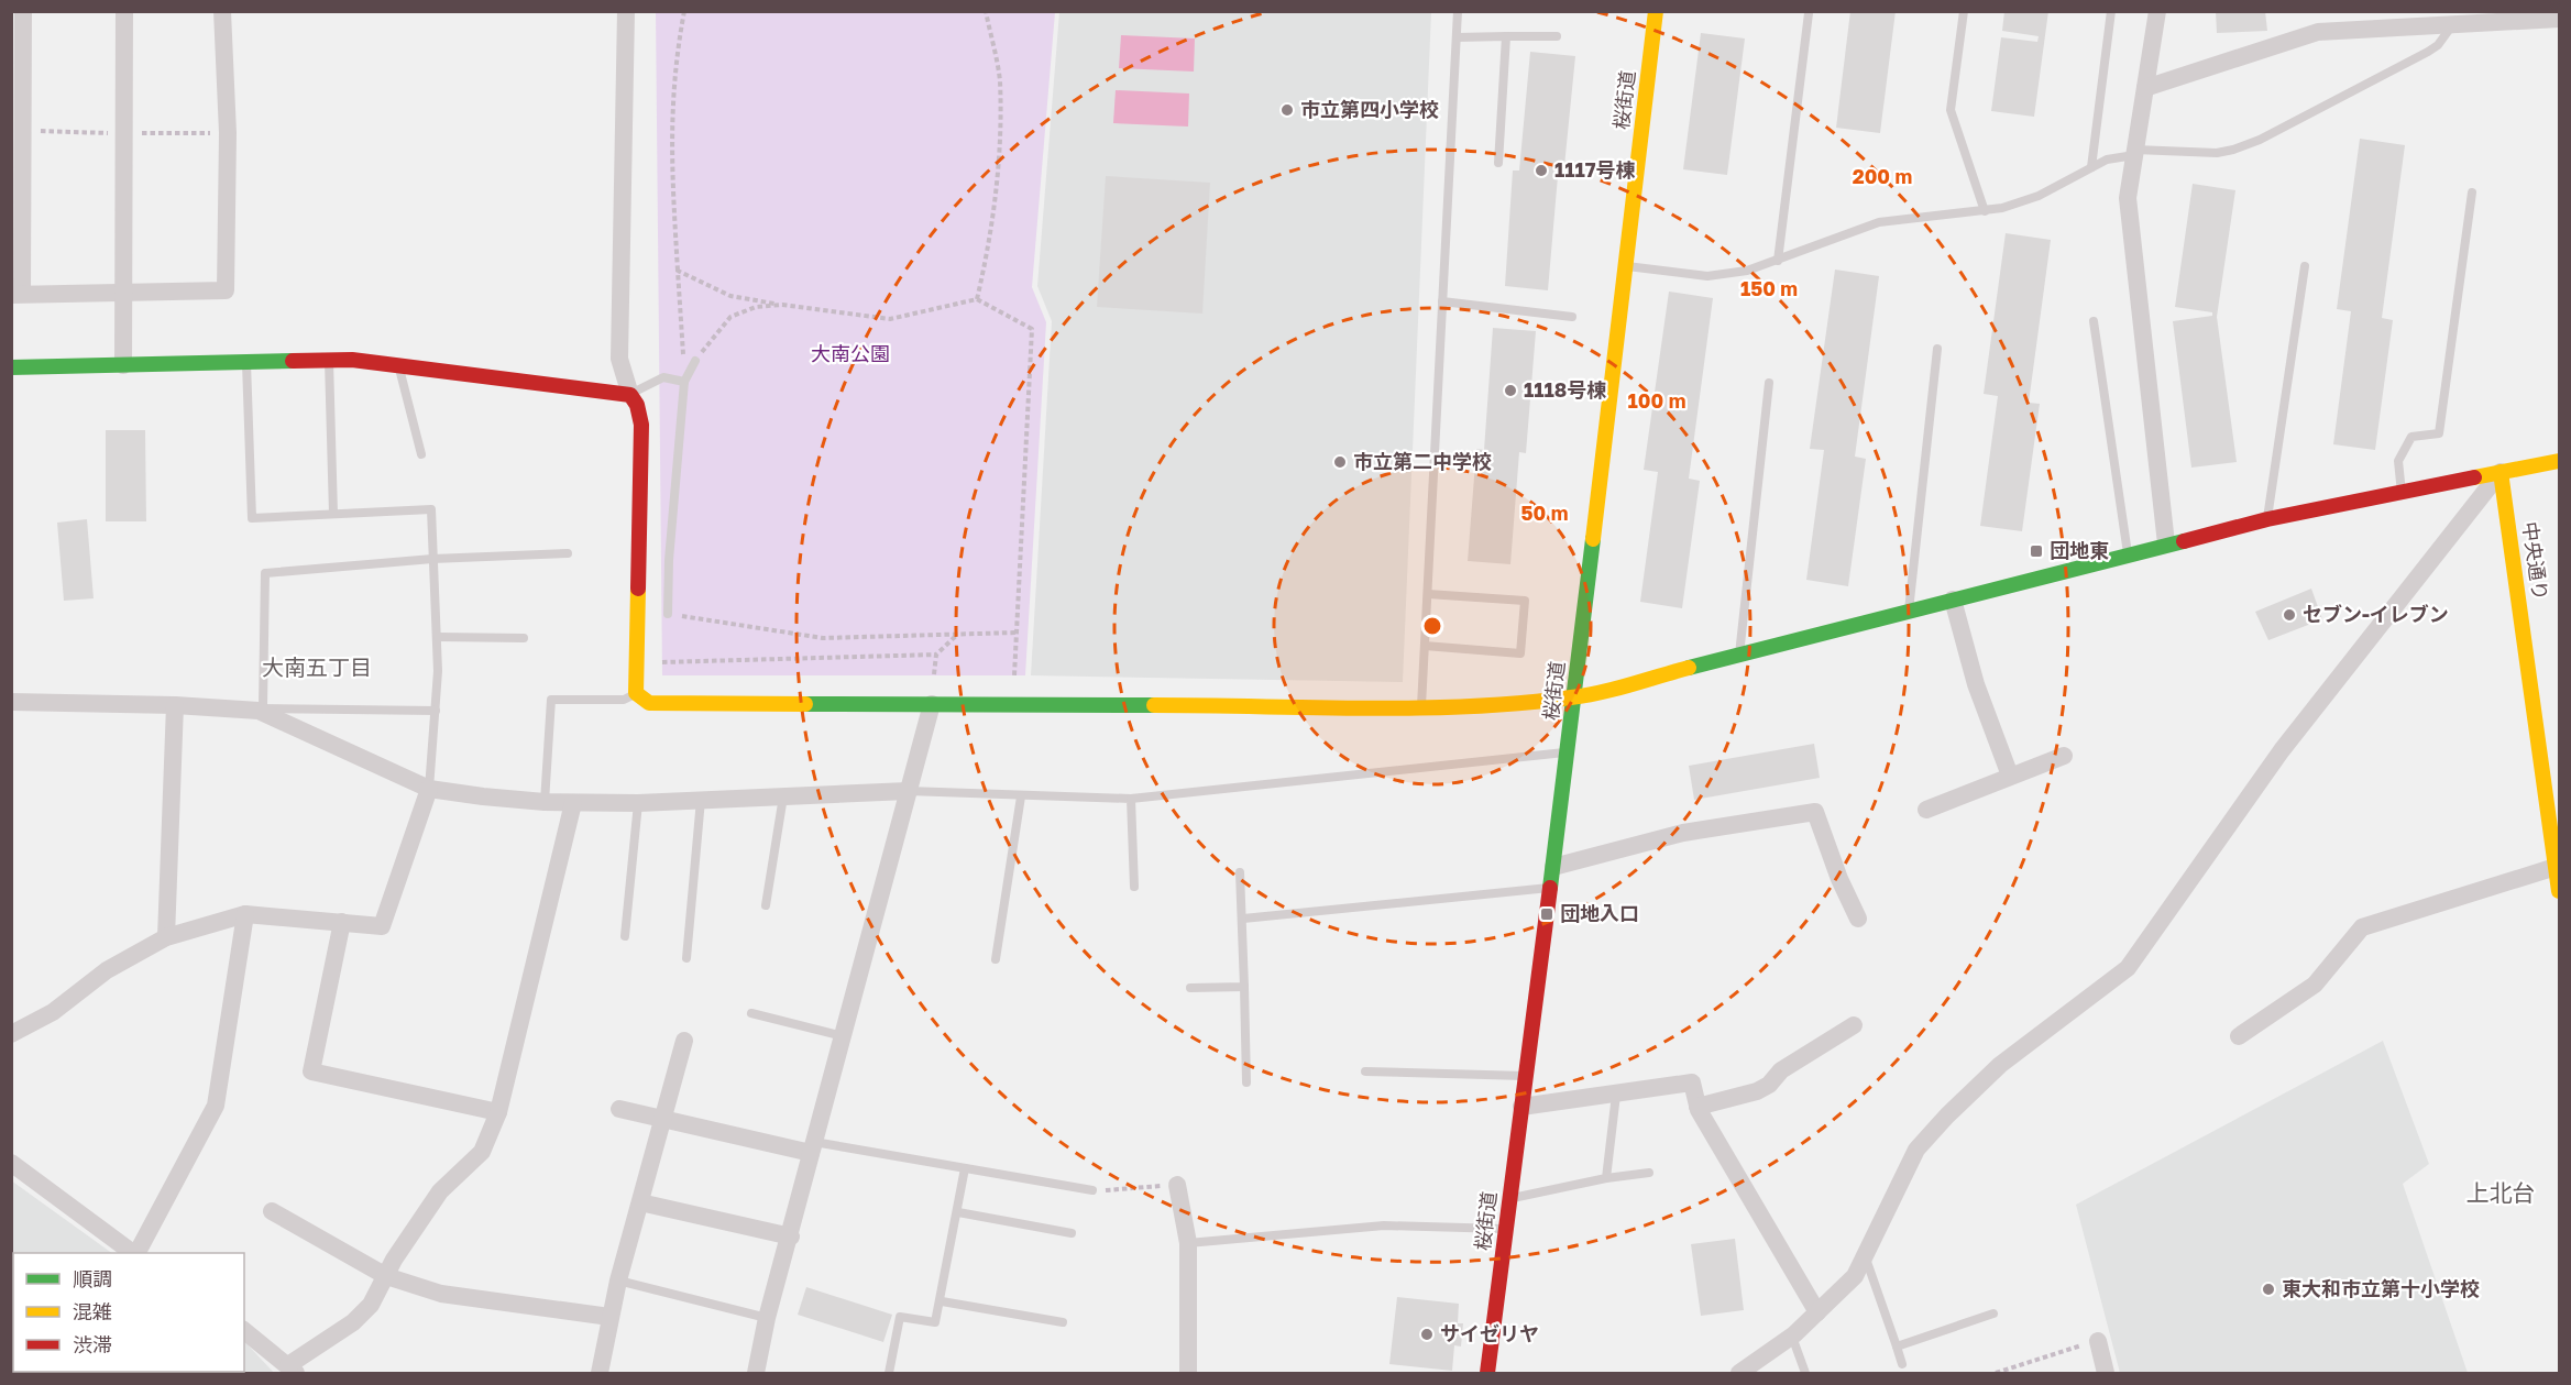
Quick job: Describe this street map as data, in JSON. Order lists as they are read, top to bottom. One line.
{"streets":{"street":["桜街道","中央通り"]},"districts":["大南五丁目","上北台"],"parks":["大南公園"],"places":{"other":["市立第四小学校","1117号棟","1118号棟","市立第二中学校","セブン-イレブン","東大和市立第十小学校","サイゼリヤ"],"transit":["団地東","団地入口"]},"legend":["順調","混雑","渋滞"],"rings":["200 m","150 m","100 m","50 m"]}
